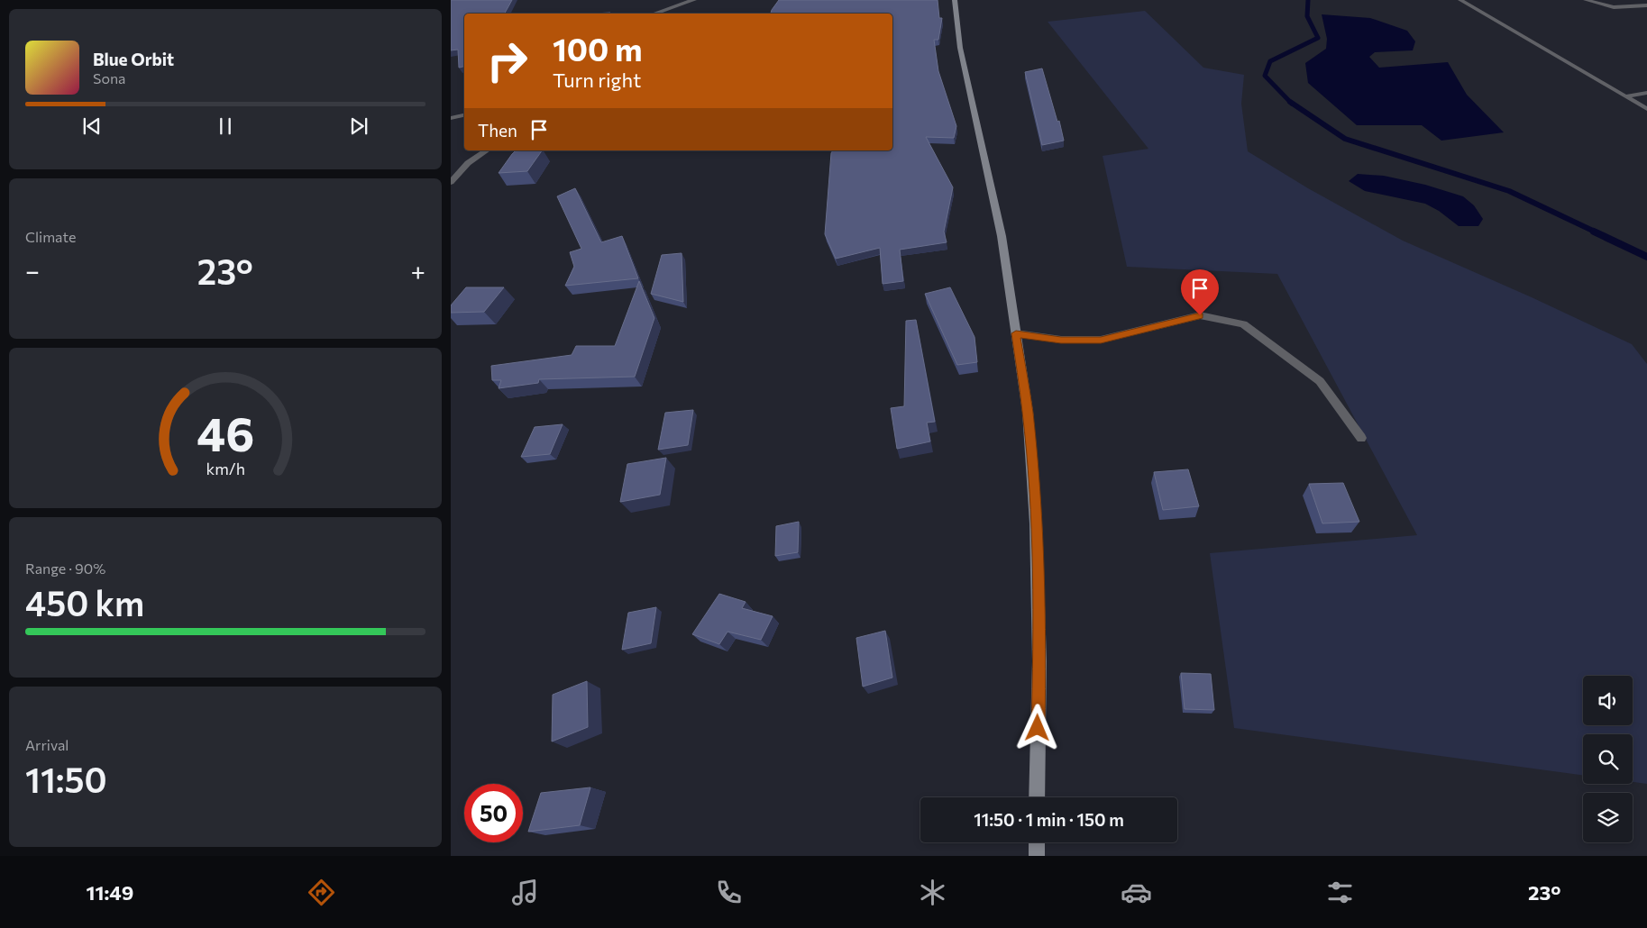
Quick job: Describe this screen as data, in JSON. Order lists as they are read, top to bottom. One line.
{"page":{"turn":["100 m","Turn right"],"song":["Blue Orbit","Sona"],"then":"Then","tile":["Climate",["Range · 90%","450 km"],["Arrival","11:50"]],"heat":["−","23°","+"],"limit":"50","trip":"11:50 · 1 min · 150 m","tabs":["11:49","23°"],"gauge":["46","km/h"]}}
